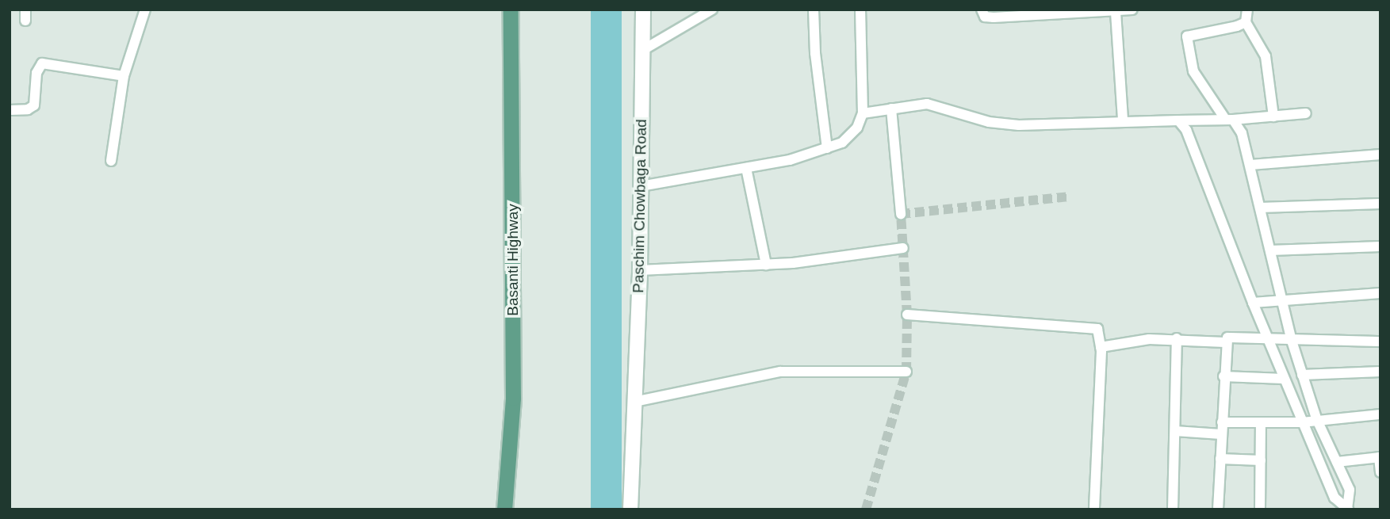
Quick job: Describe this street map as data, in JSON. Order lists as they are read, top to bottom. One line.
{"streets":{"main road":["Basanti Highway"],"street":["Paschim Chowbaga Road"]}}
